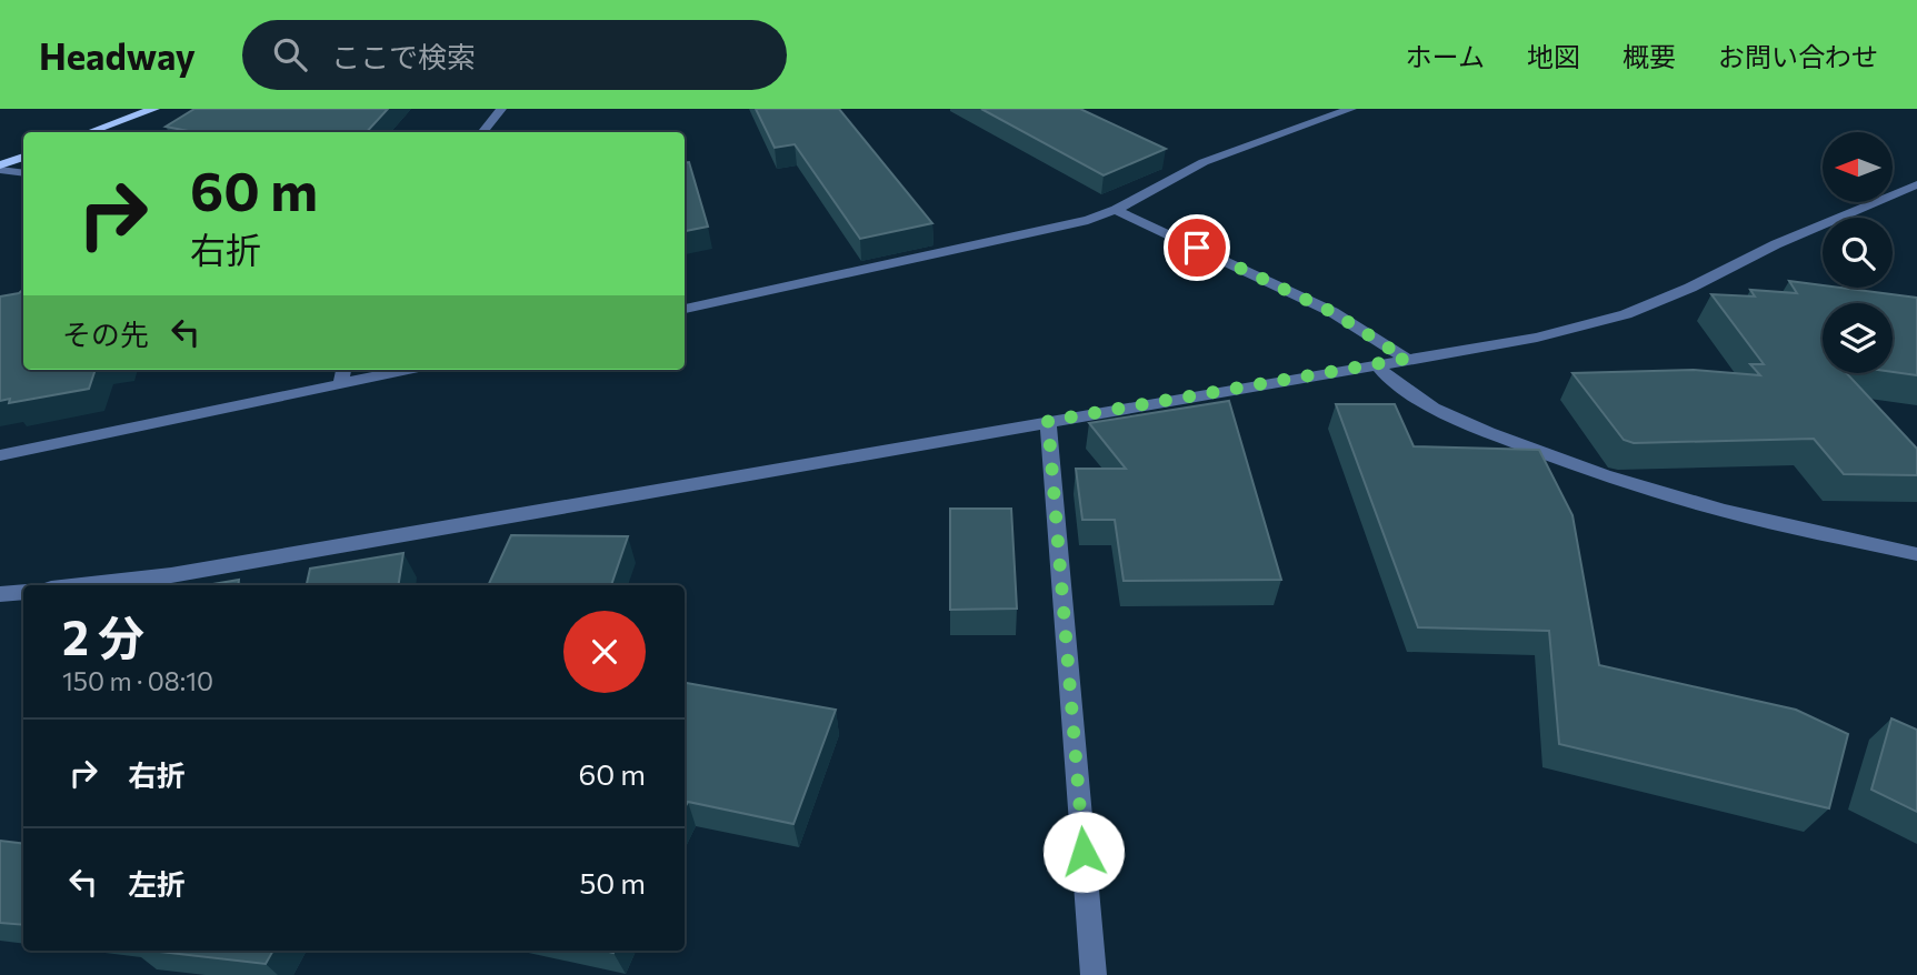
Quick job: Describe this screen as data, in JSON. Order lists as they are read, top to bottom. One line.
{"north":"left","page":{"header":"Headway","search":"ここで検索","nav":["ホーム","地図","概要","お問い合わせ"],"turn":["60 m","右折"],"then":"その先","heading":["2 分","150 m · 08:10"],"list":[{"name":"右折","value":"60 m"},{"name":"左折","value":"50 m"}]}}
